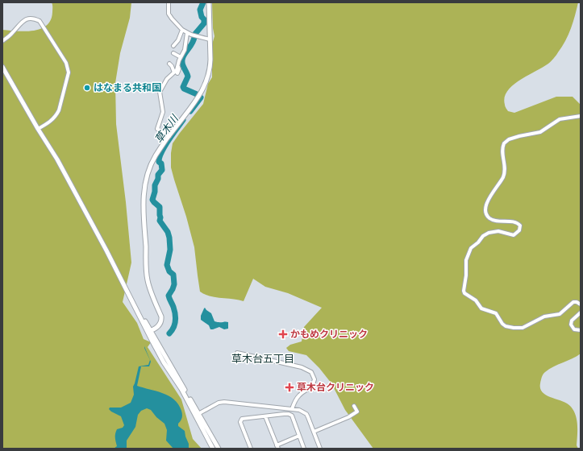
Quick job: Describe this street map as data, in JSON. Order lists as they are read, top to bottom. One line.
{"districts":["草木台五丁目"],"water":["草木川"],"places":{"other":["はなまる共和国"],"health":["かもめクリニック","草木台クリニック"]}}
